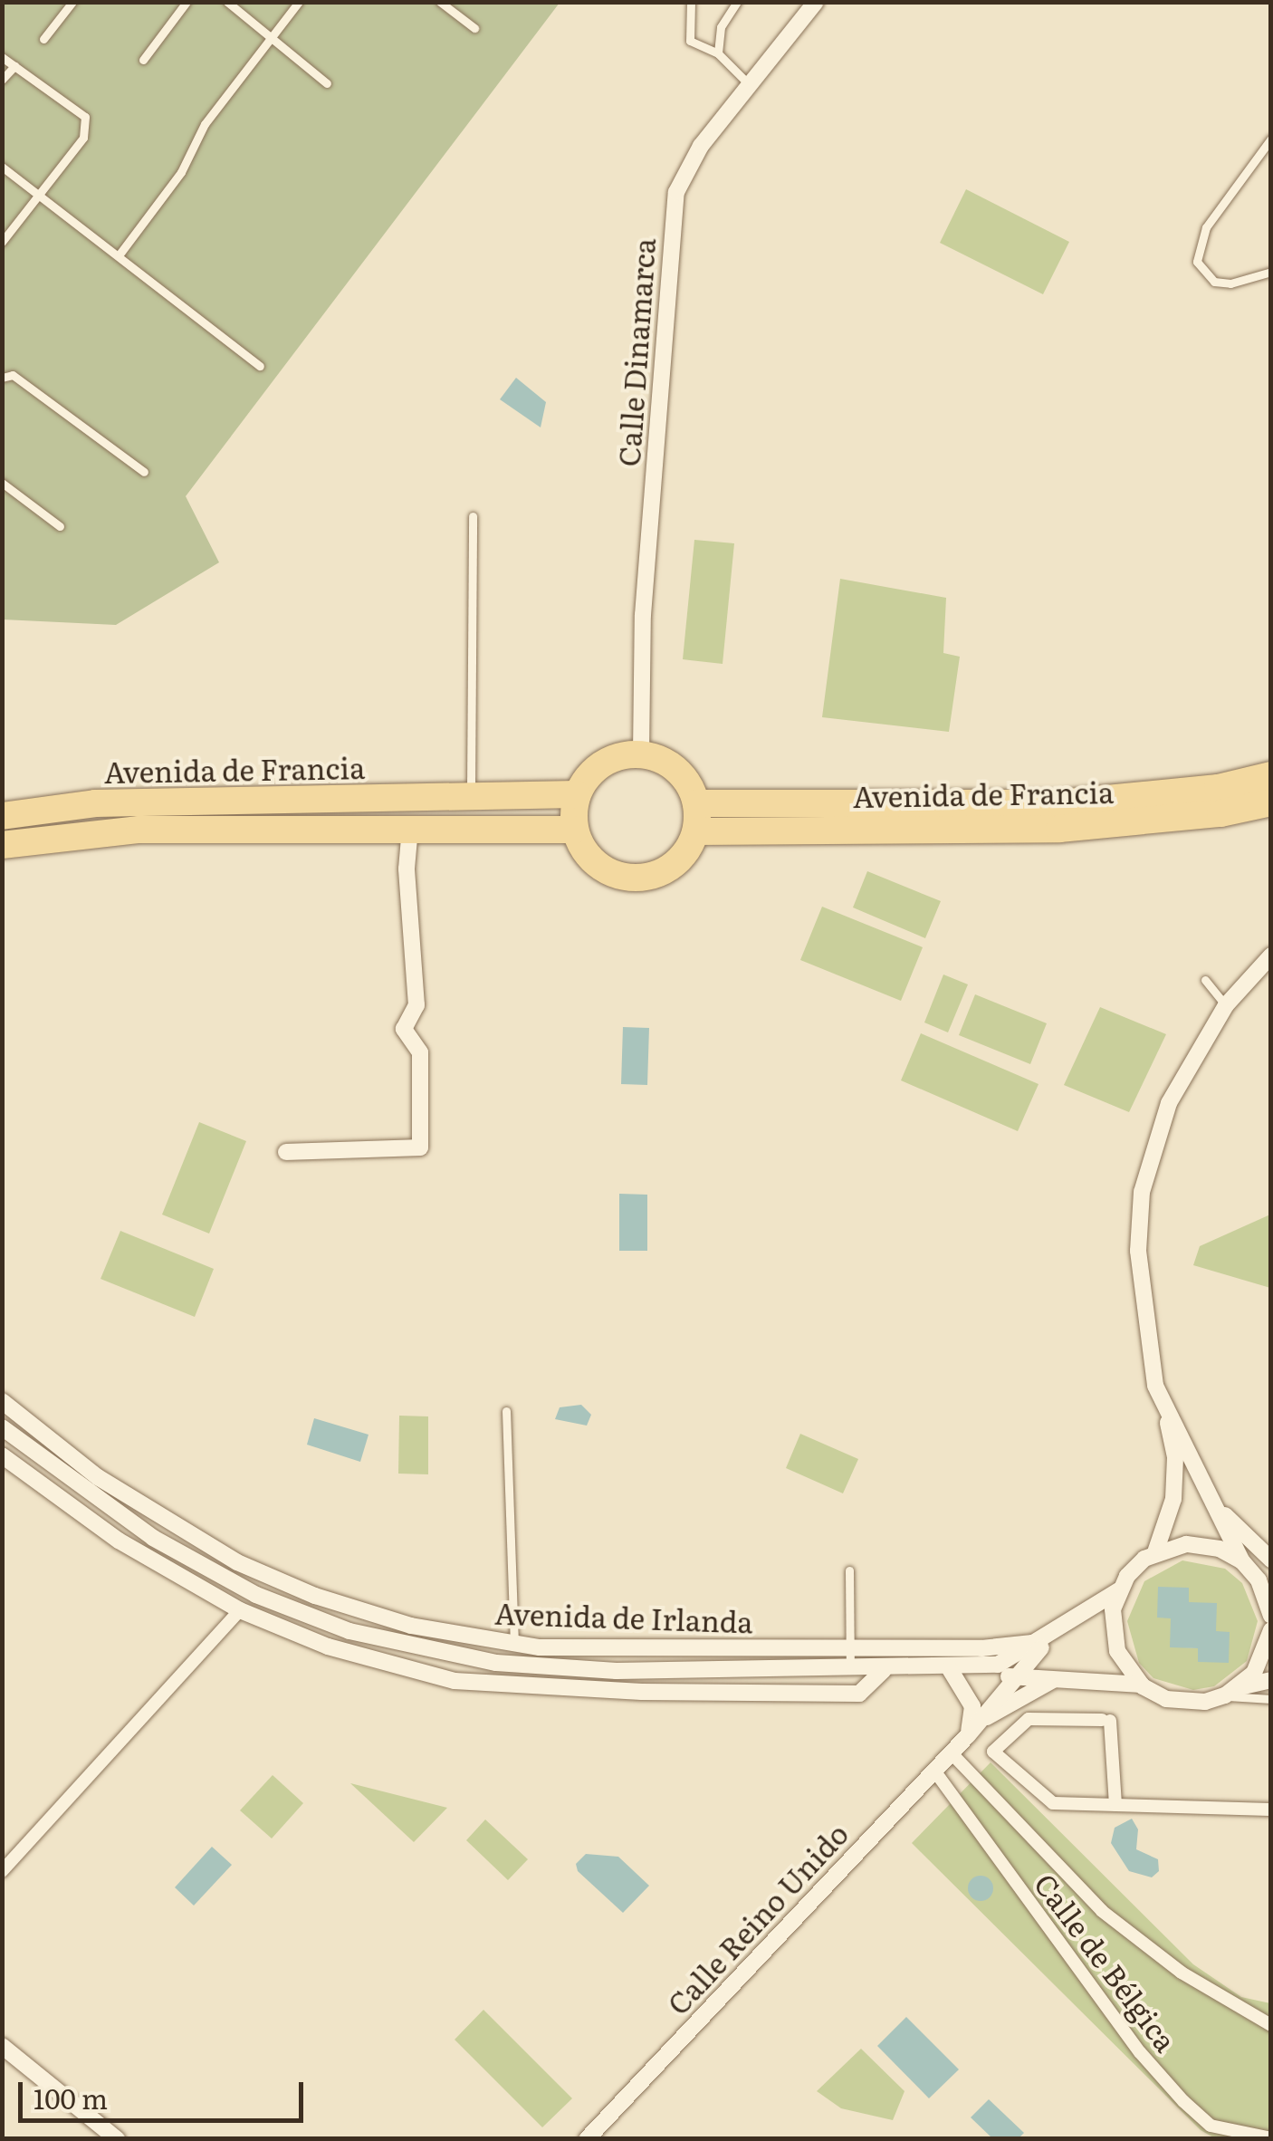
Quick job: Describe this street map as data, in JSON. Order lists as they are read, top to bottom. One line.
{"streets":{"main road":["Avenida de Francia"],"street":["Calle Dinamarca","Avenida de Irlanda","Calle Reino Unido","Calle de Bélgica"]},"crossings":[["Calle Dinamarca","Avenida de Francia"],["Avenida de Irlanda","Calle Reino Unido"],["Calle Reino Unido","Calle de Bélgica"]],"scale_bar":"100 m"}
